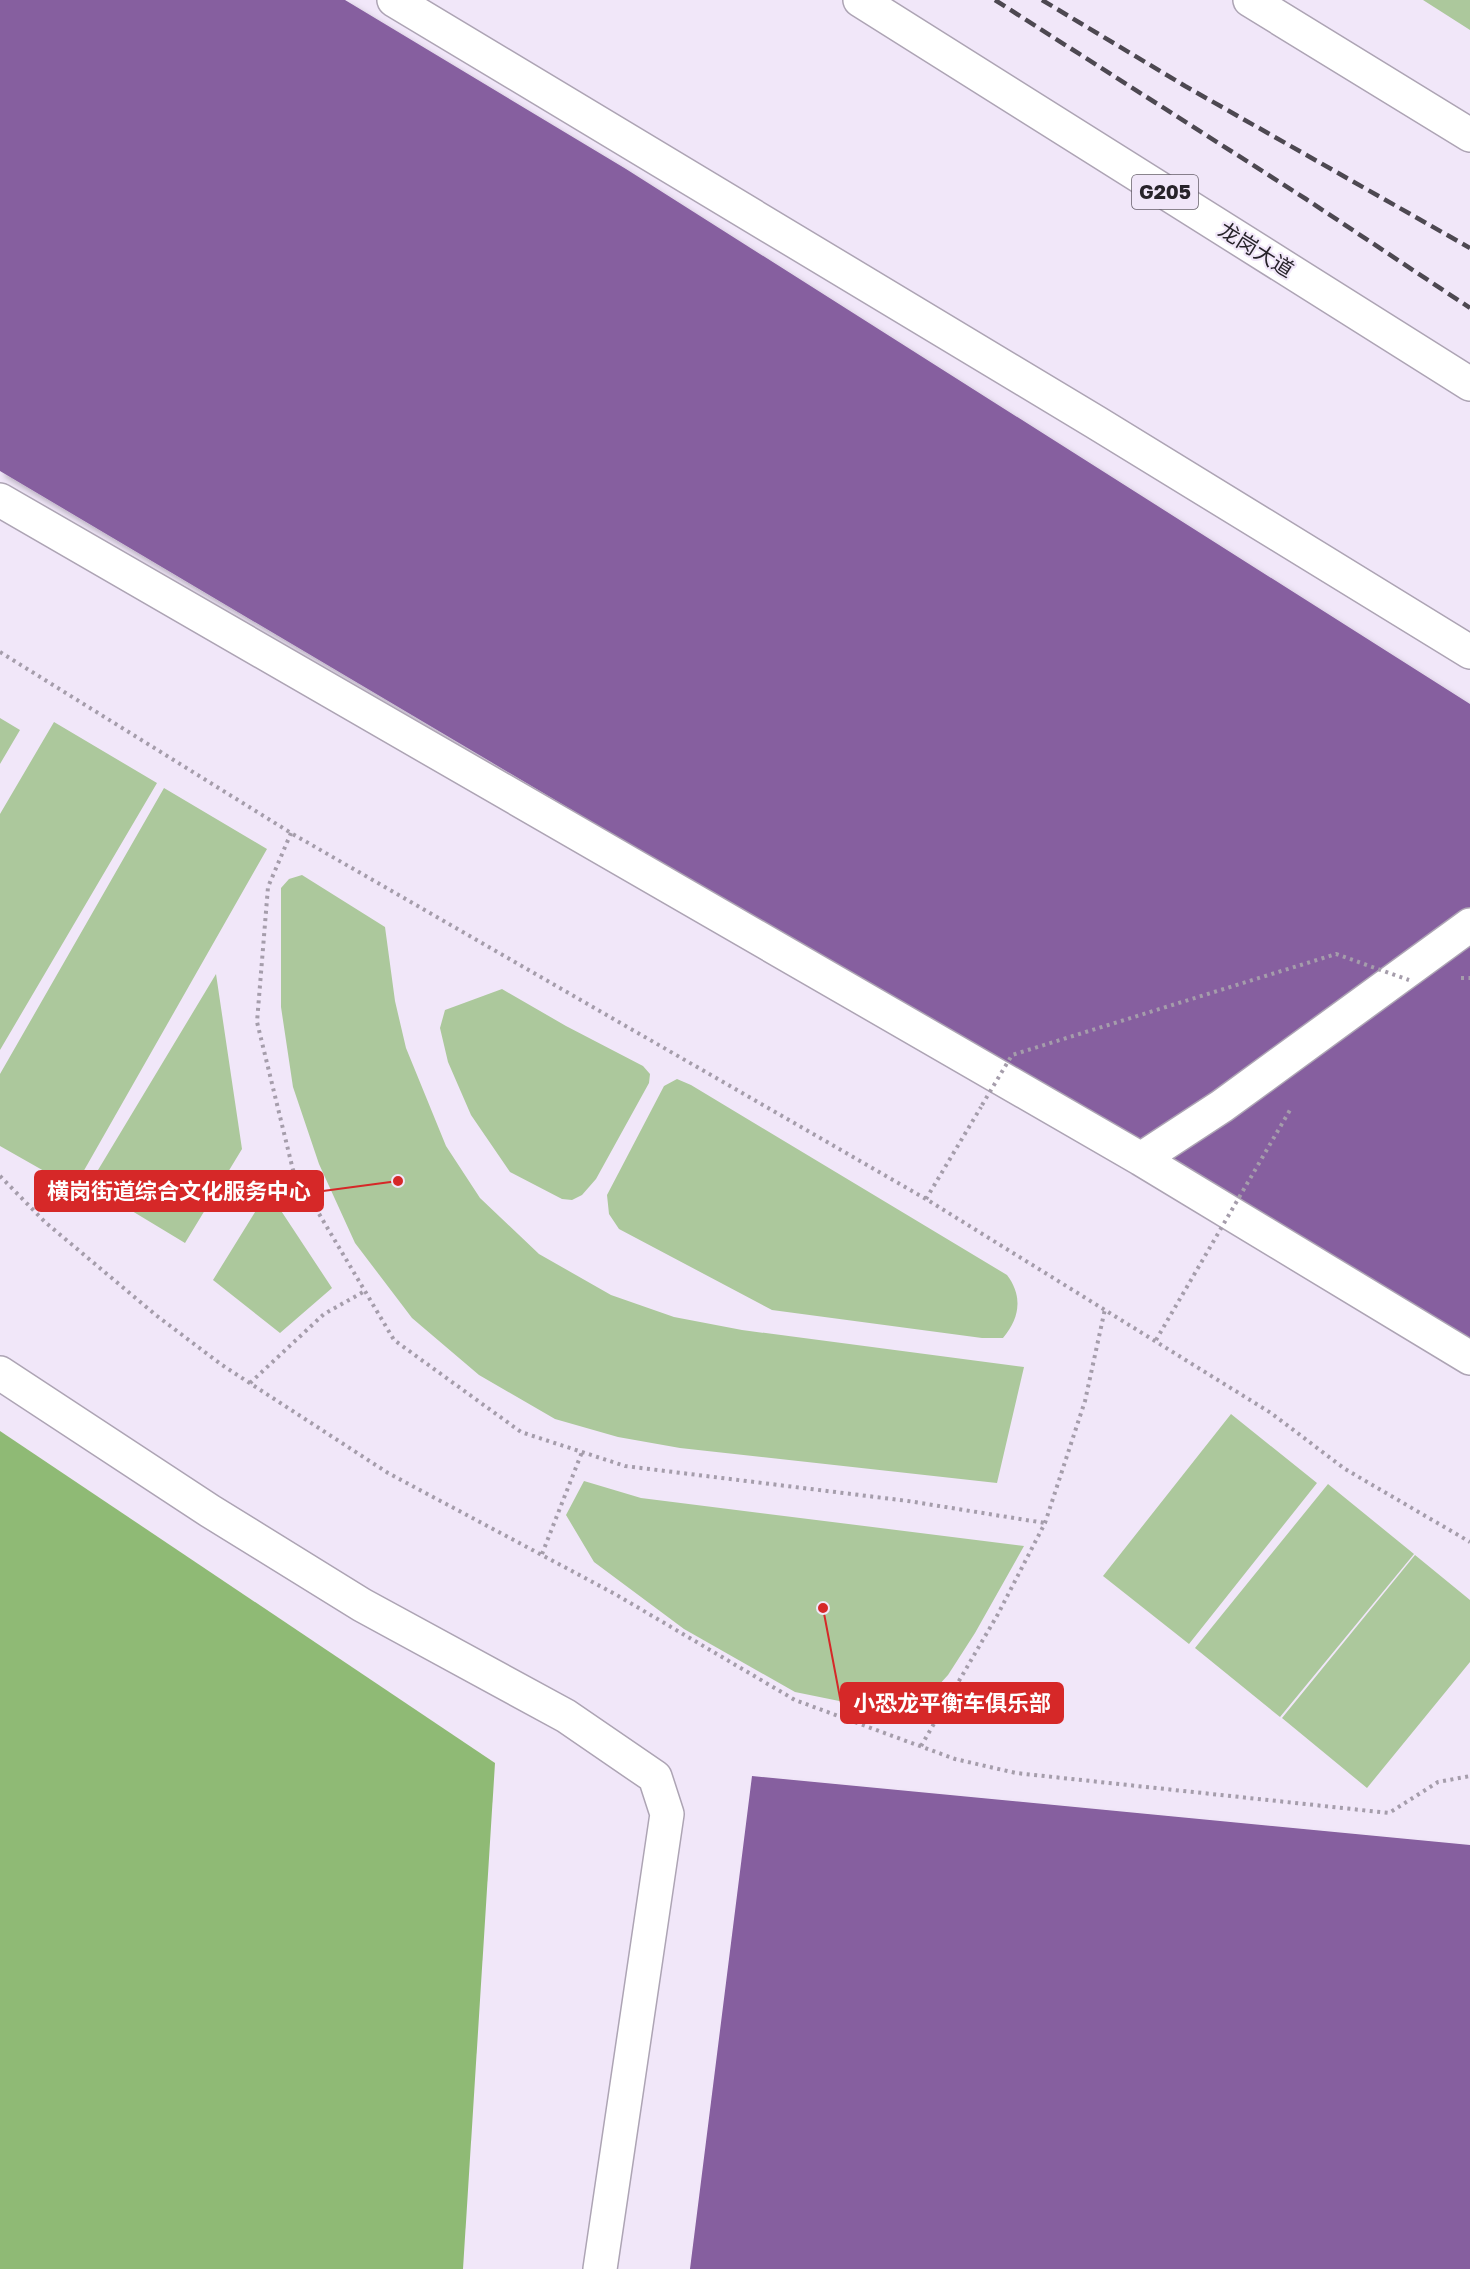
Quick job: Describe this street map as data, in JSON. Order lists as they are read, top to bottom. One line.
{"streets":{"main road":["G205","龙岗大道"]},"places":["横岗街道综合文化服务中心","小恐龙平衡车俱乐部"]}
